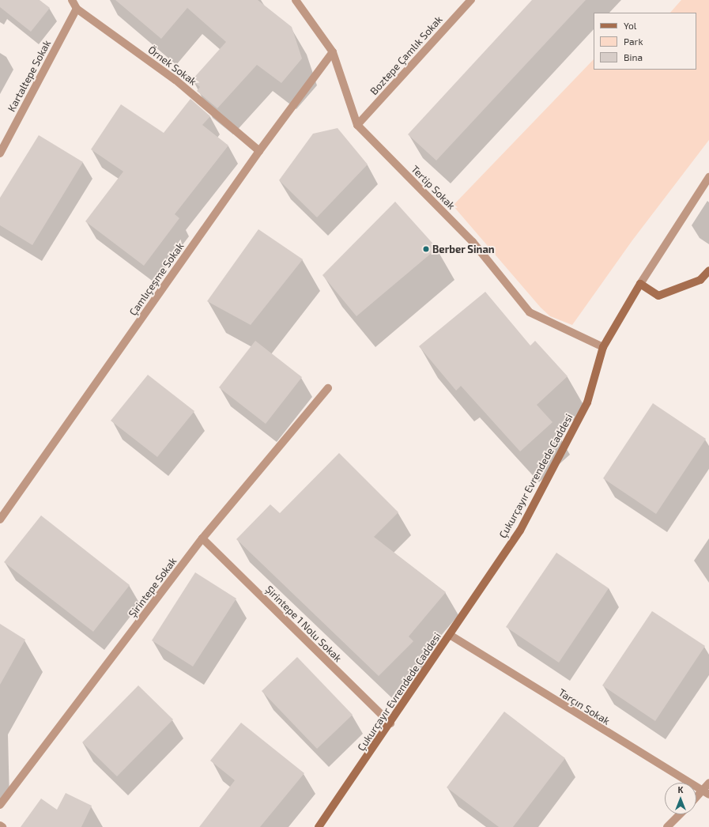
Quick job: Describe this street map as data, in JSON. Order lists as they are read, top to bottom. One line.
{"streets":{"street":["Boztepe Çamlık Sokak","Örnek Sokak","Kartaltepe Sokak","Tertip Sokak","Çamlıçeşme Sokak","Çukurçayır Evrendede Caddesi","Şirintepe Sokak","Şirintepe 1 Nolu Sokak","Tarçın Sokak"]},"crossings":[["Boztepe Çamlık Sokak","Tertip Sokak"],["Örnek Sokak","Kartaltepe Sokak"],["Örnek Sokak","Çamlıçeşme Sokak"],["Tertip Sokak","Çamlıçeşme Sokak"],["Tertip Sokak","Çukurçayır Evrendede Caddesi"],["Çukurçayır Evrendede Caddesi","Şirintepe 1 Nolu Sokak"],["Çukurçayır Evrendede Caddesi","Tarçın Sokak"],["Şirintepe Sokak","Şirintepe 1 Nolu Sokak"]],"places":["Berber Sinan"],"legend":["Yol","Park","Bina"],"north":"top"}
